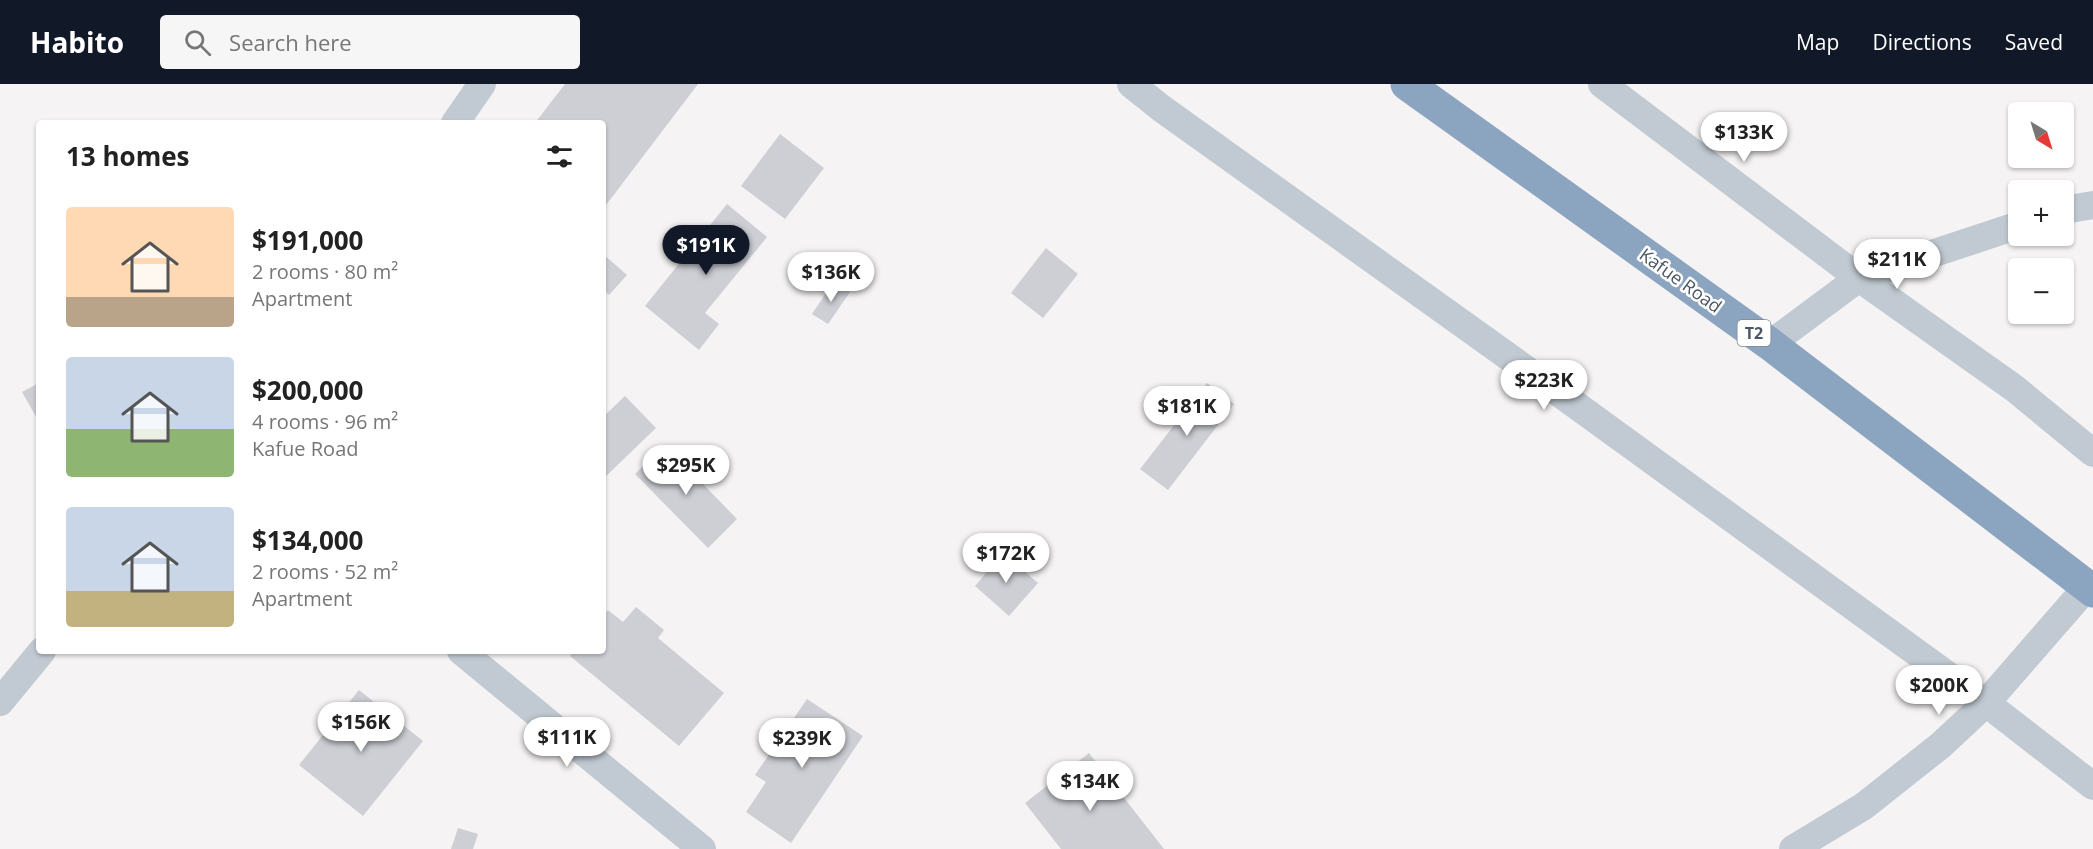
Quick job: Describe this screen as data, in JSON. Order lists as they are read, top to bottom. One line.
{"streets":{"highway":["Kafue Road","T2"]},"north":"bottom right","page":{"header":"Habito","search":"Search here","nav":["Map","Directions","Saved"],"map_buttons":["+","−"],"price":["$133K","$191K","$211K","$136K","$223K","$181K","$295K","$172K","$200K","$156K","$111K","$239K","$134K"],"heading":"13 homes","list":[{"name":"$191,000","note":"2 rooms · 80 m² · Apartment"},{"name":"$200,000","note":"4 rooms · 96 m² · Kafue Road"},{"name":"$134,000","note":"2 rooms · 52 m² · Apartment"}]}}
